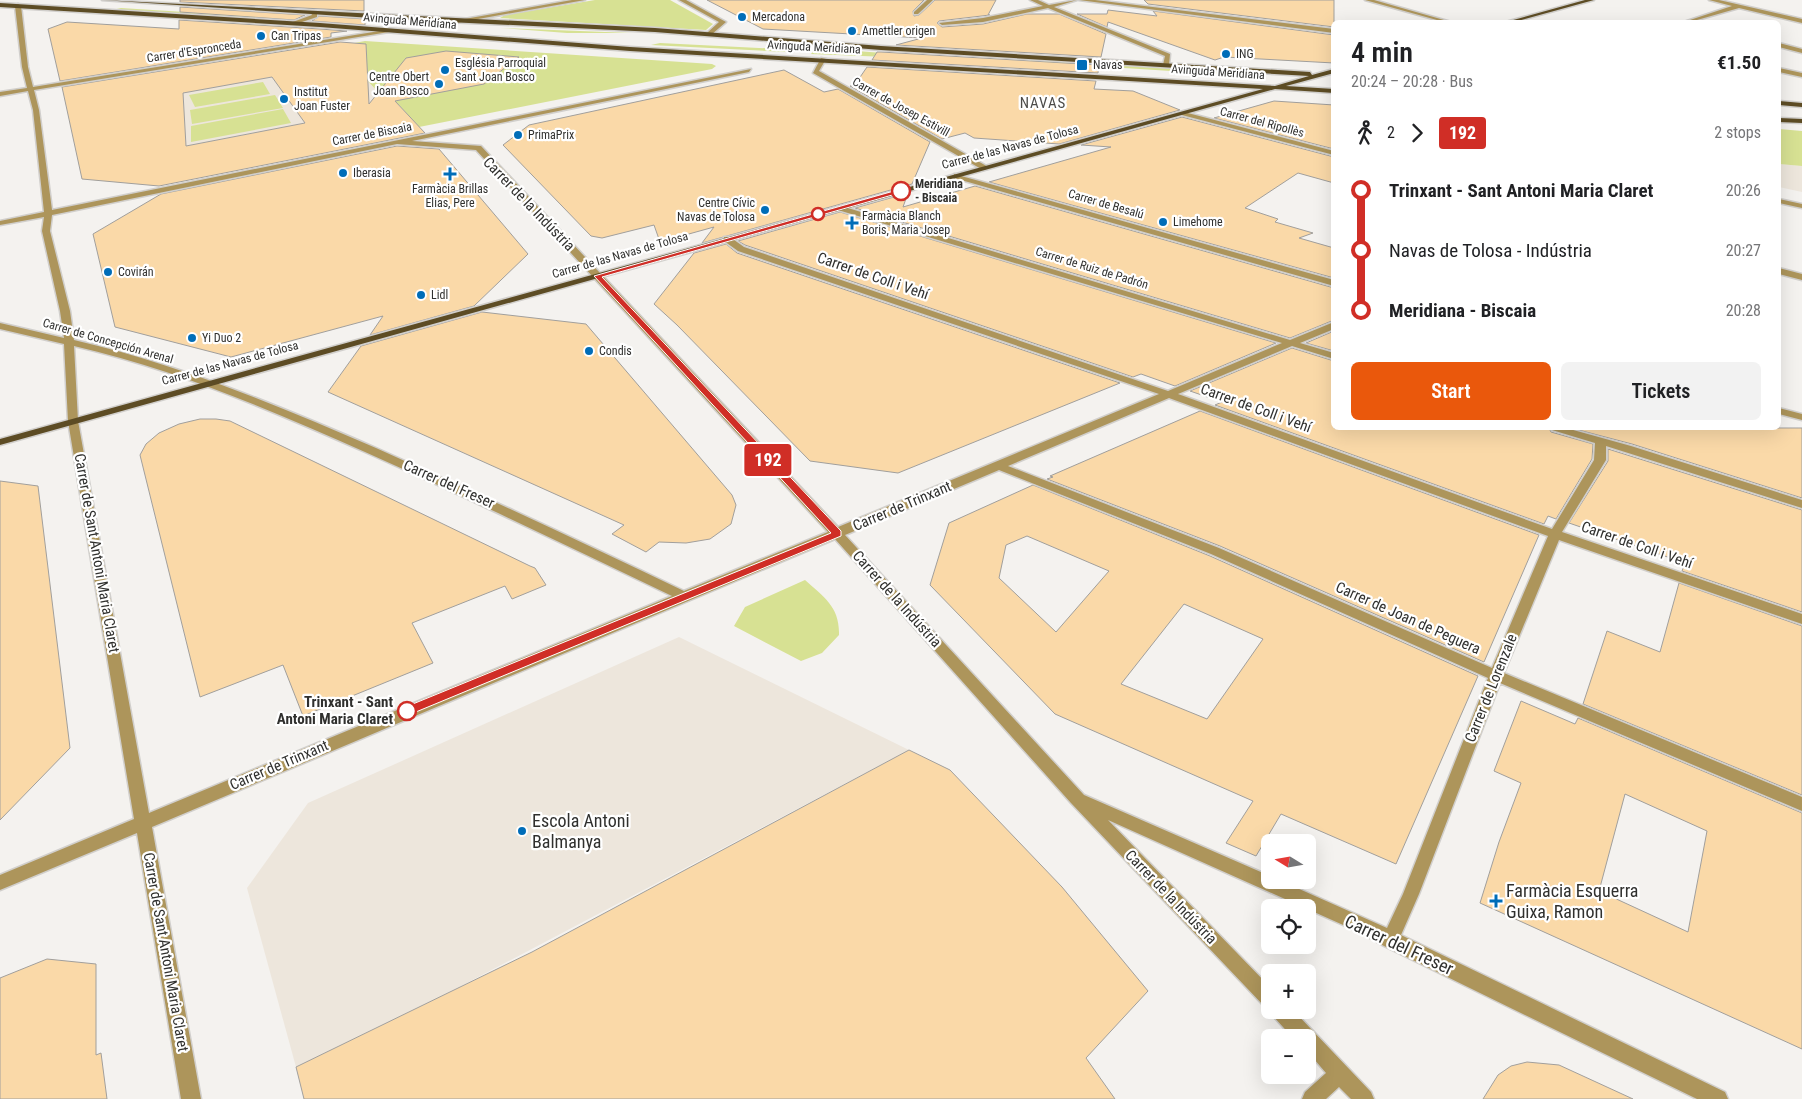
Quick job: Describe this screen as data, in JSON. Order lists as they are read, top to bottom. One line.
{"streets":{"main road":["Avinguda Meridiana","Carrer de las Navas de Tolosa"],"street":["Carrer d'Espronceda","Carrer de Josep Estivill","Carrer del Ripollès","Carrer de Biscaia","Carrer de la Indústria","Carrer de Besalú","Carrer de Ruiz de Padrón","Carrer de Coll i Vehí","Carrer de Concepción Arenal","Carrer del Freser","Carrer de Trinxant","Carrer de Sant Antoni Maria Claret","Carrer de Joan de Peguera","Carrer de Lorenzale"]},"crossings":[["Avinguda Meridiana","Carrer d'Espronceda"],["Avinguda Meridiana","Carrer de Josep Estivill"],["Avinguda Meridiana","Carrer de las Navas de Tolosa"],["Avinguda Meridiana","Carrer de Sant Antoni Maria Claret"],["Carrer d'Espronceda","Carrer de Sant Antoni Maria Claret"],["Carrer de Josep Estivill","Carrer de las Navas de Tolosa"],["Carrer del Ripollès","Carrer de las Navas de Tolosa"],["Carrer de Biscaia","Carrer de la Indústria"],["Carrer de Biscaia","Carrer de Sant Antoni Maria Claret"],["Carrer de las Navas de Tolosa","Carrer de la Indústria"],["Carrer de las Navas de Tolosa","Carrer de Besalú"],["Carrer de las Navas de Tolosa","Carrer de Ruiz de Padrón"],["Carrer de las Navas de Tolosa","Carrer de Coll i Vehí"],["Carrer de las Navas de Tolosa","Carrer de Concepción Arenal"],["Carrer de las Navas de Tolosa","Carrer del Freser"],["Carrer de las Navas de Tolosa","Carrer de Sant Antoni Maria Claret"],["Carrer de la Indústria","Carrer del Freser"],["Carrer de la Indústria","Carrer de Trinxant"],["Carrer de Ruiz de Padrón","Carrer de Trinxant"],["Carrer de Coll i Vehí","Carrer de Trinxant"],["Carrer de Coll i Vehí","Carrer de Lorenzale"],["Carrer de Concepción Arenal","Carrer del Freser"],["Carrer de Concepción Arenal","Carrer de Sant Antoni Maria Claret"],["Carrer del Freser","Carrer de Trinxant"],["Carrer del Freser","Carrer de Lorenzale"],["Carrer de Trinxant","Carrer de Sant Antoni Maria Claret"],["Carrer de Trinxant","Carrer de Joan de Peguera"],["Carrer de Joan de Peguera","Carrer de Lorenzale"]],"districts":["NAVAS"],"places":{"other":["Mercadona","Amettler origen","Can Tripas","ING","Església Parroquial Sant Joan Bosco","Centre Obert Joan Bosco","Institut Joan Fuster","PrimaPrix","Iberasia","Meridiana - Biscaia","Centre Cívic Navas de Tolosa","Limehome","Covirán","Lidl","Yi Duo 2","Condis","Trinxant - Sant Antoni Maria Claret","Escola Antoni Balmanya"],"transit":["Navas"],"health":["Farmàcia Brillas Elias, Pere","Farmàcia Blanch Boris, Maria Josep","Farmàcia Esquerra Guixa, Ramon"]},"lines":["bus line 192"],"north":"left","page":{"on_map":"192","heading":["4 min","20:24 – 20:28 · Bus","€1.50"],"legs":["2","192","2 stops"],"list":[{"name":"Trinxant - Sant Antoni Maria Claret","value":"20:26"},{"name":"Navas de Tolosa - Indústria","value":"20:27"},{"name":"Meridiana - Biscaia","value":"20:28"}],"buttons":["Start","Tickets"],"map_buttons":["+","−"]}}
